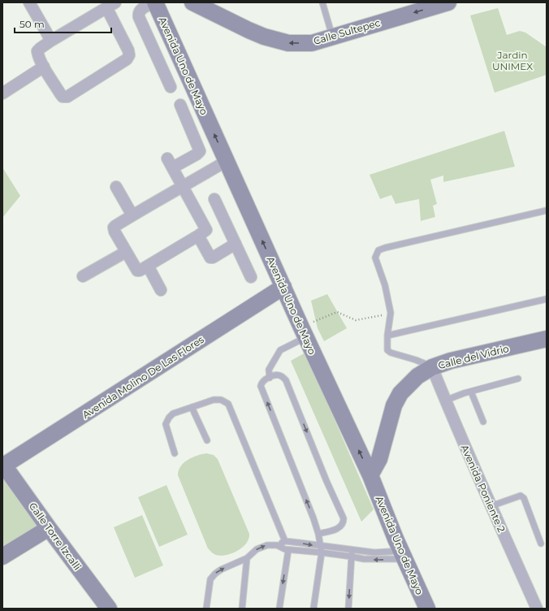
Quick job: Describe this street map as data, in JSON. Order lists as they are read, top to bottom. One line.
{"streets":{"main road":["Calle Sultepec","Avenida Uno de Mayo","Calle del Vidrio","Avenida Molino De Las Flores","Calle Torre Izcalli"],"street":["Avenida Poniente 2"]},"crossings":[["Avenida Uno de Mayo","Calle del Vidrio"],["Avenida Uno de Mayo","Avenida Molino De Las Flores"],["Calle del Vidrio","Avenida Poniente 2"],["Avenida Molino De Las Flores","Calle Torre Izcalli"]],"one_way":["Calle Sultepec","Avenida Uno de Mayo"],"parks":["Jardin UNIMEX"],"scale_bar":"50 m"}
